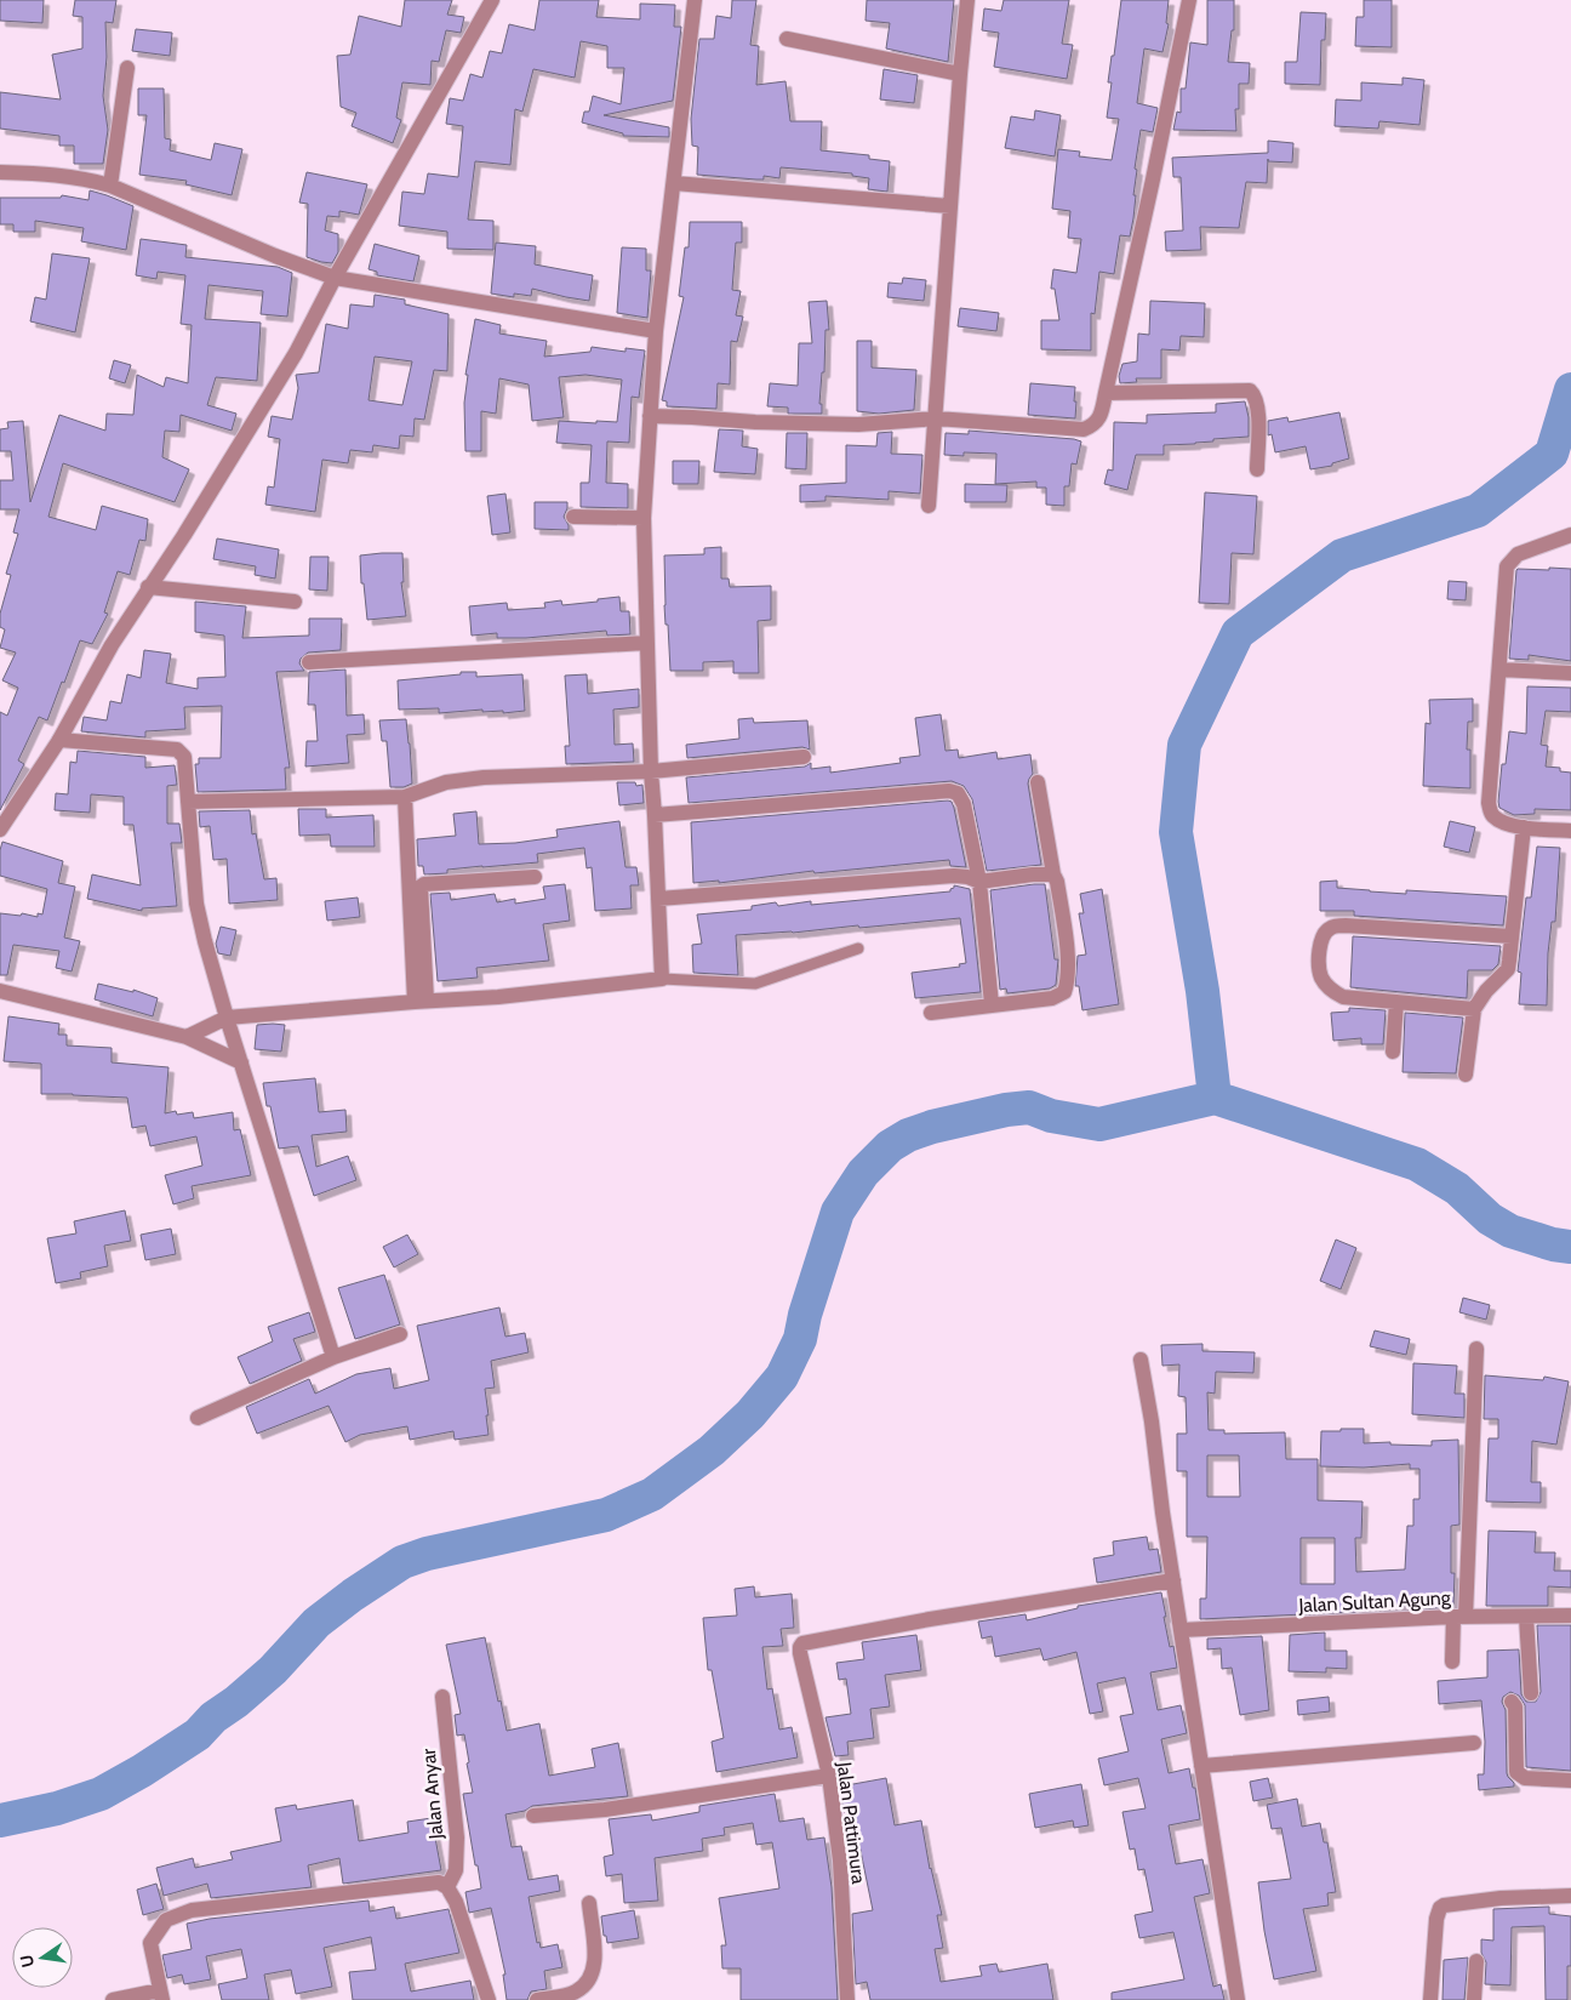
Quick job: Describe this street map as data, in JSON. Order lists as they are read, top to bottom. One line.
{"streets":{"street":["Jalan Sultan Agung","Jalan Anyar","Jalan Pattimura"]},"north":"left"}
